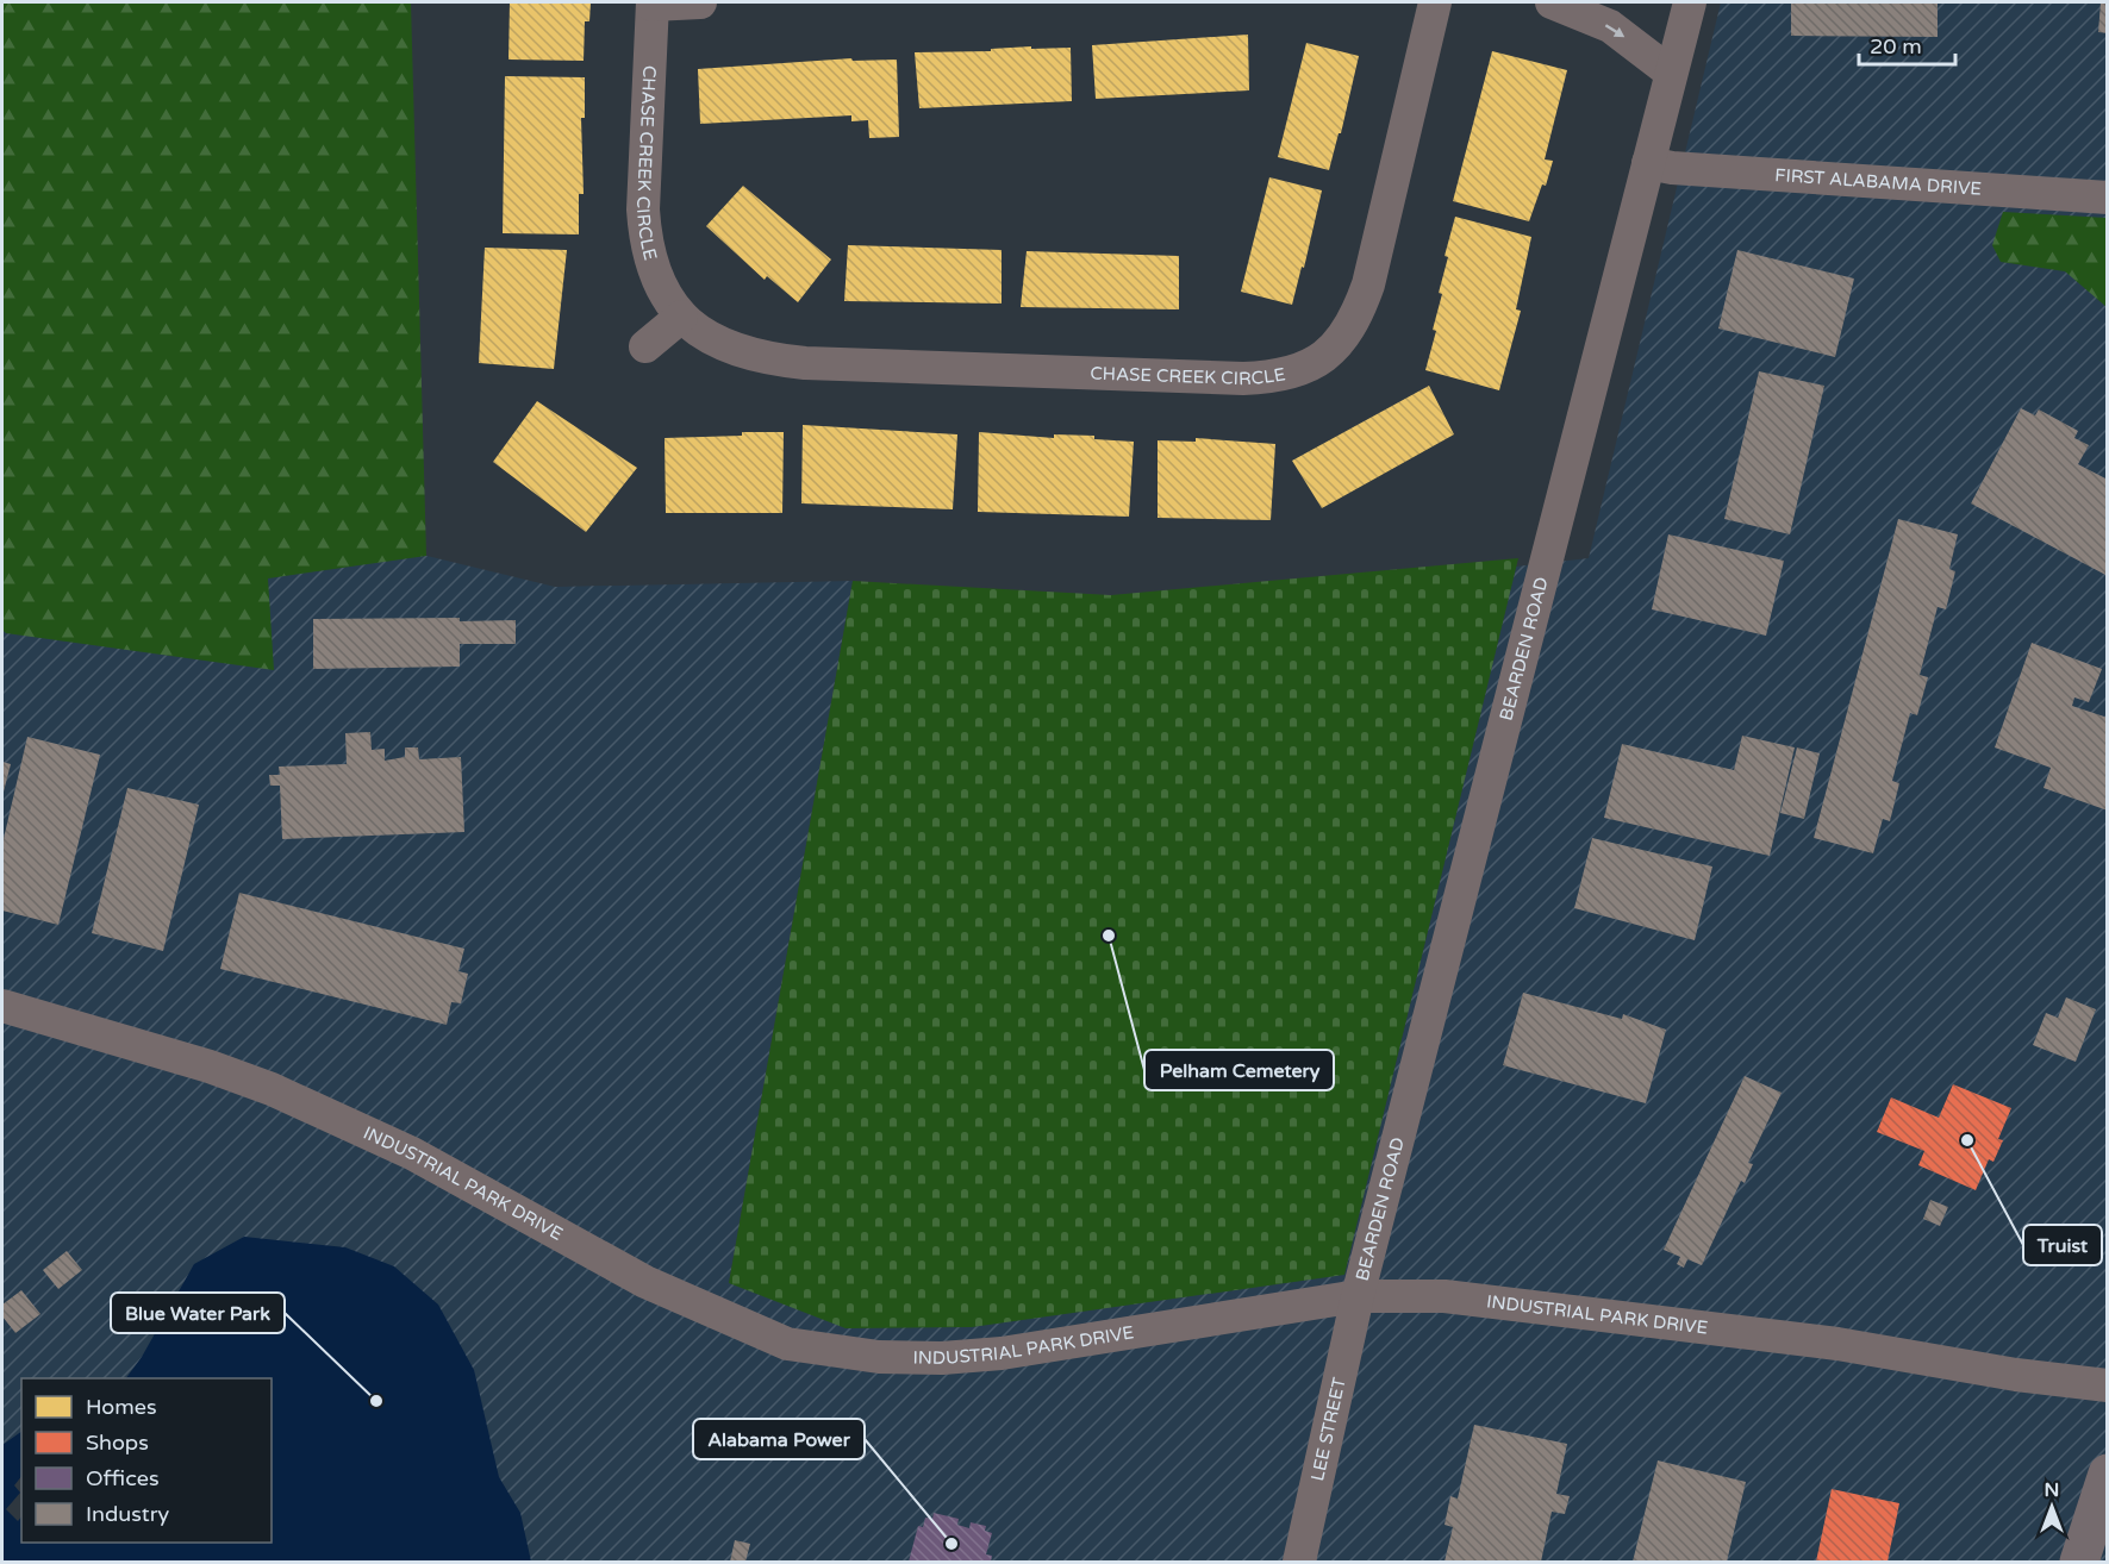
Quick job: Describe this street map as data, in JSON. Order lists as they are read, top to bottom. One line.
{"streets":{"street":["CHASE CREEK CIRCLE","FIRST ALABAMA DRIVE","BEARDEN ROAD","INDUSTRIAL PARK DRIVE","LEE STREET"]},"crossings":[["FIRST ALABAMA DRIVE","BEARDEN ROAD"],["BEARDEN ROAD","INDUSTRIAL PARK DRIVE"],["BEARDEN ROAD","LEE STREET"],["INDUSTRIAL PARK DRIVE","LEE STREET"]],"places":["Pelham Cemetery","Truist","Blue Water Park","Alabama Power"],"legend":["Homes","Shops","Offices","Industry"],"scale_bar":"20 m","north":"top"}
